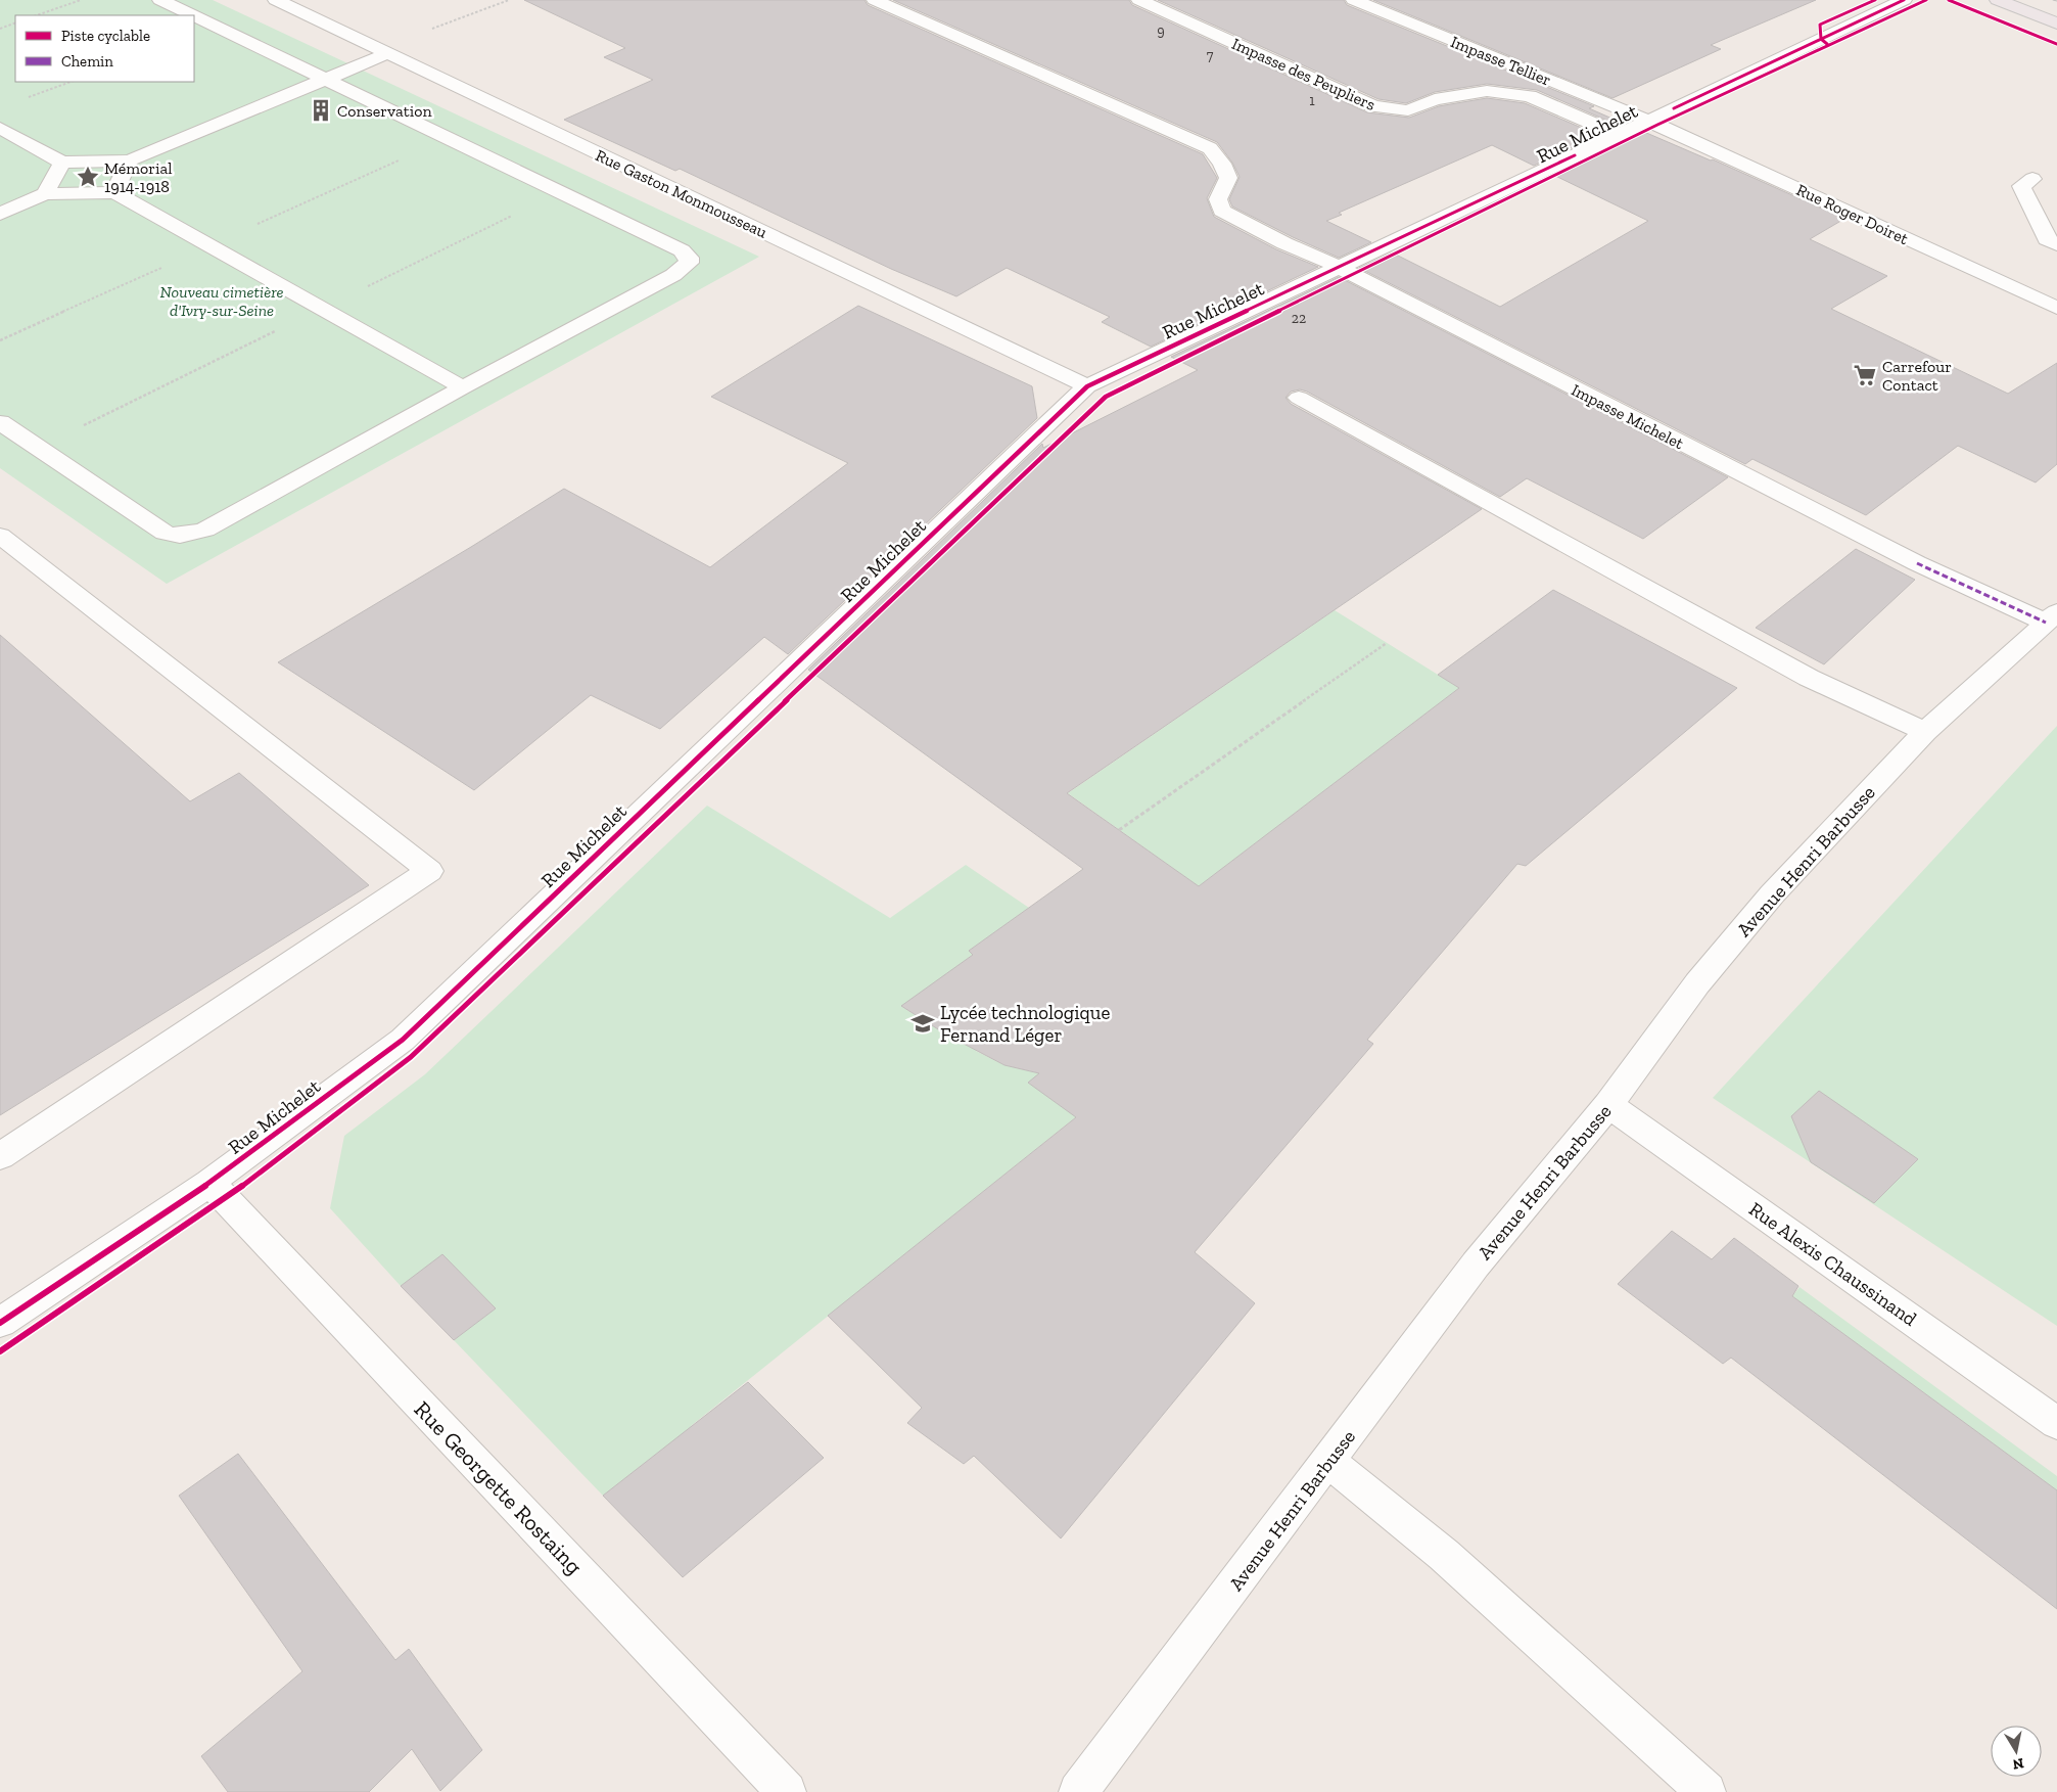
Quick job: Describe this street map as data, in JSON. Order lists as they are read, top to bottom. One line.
{"streets":{"street":["Impasse Tellier","Impasse des Peupliers","Rue Michelet","Rue Gaston Monmousseau","Rue Roger Doiret","Impasse Michelet","Avenue Henri Barbusse","Rue Alexis Chaussinand","Rue Georgette Rostaing"]},"crossings":[["Impasse Tellier","Rue Michelet"],["Impasse Tellier","Rue Roger Doiret"],["Impasse des Peupliers","Rue Michelet"],["Rue Michelet","Rue Gaston Monmousseau"],["Rue Michelet","Rue Roger Doiret"],["Rue Michelet","Impasse Michelet"],["Rue Michelet","Rue Georgette Rostaing"],["Impasse Michelet","Avenue Henri Barbusse"],["Avenue Henri Barbusse","Rue Alexis Chaussinand"]],"parks":["Nouveau cimetière d'Ivry-sur-Seine"],"places":{"building":["Conservation"],"place":["Mémorial 1914-1918"],"supermarket":["Carrefour Contact"],"school or university":["Lycée technologique Fernand Léger"]},"house_numbers":["9","7","1","22"],"legend":["Piste cyclable","Chemin"],"north":"bottom"}
